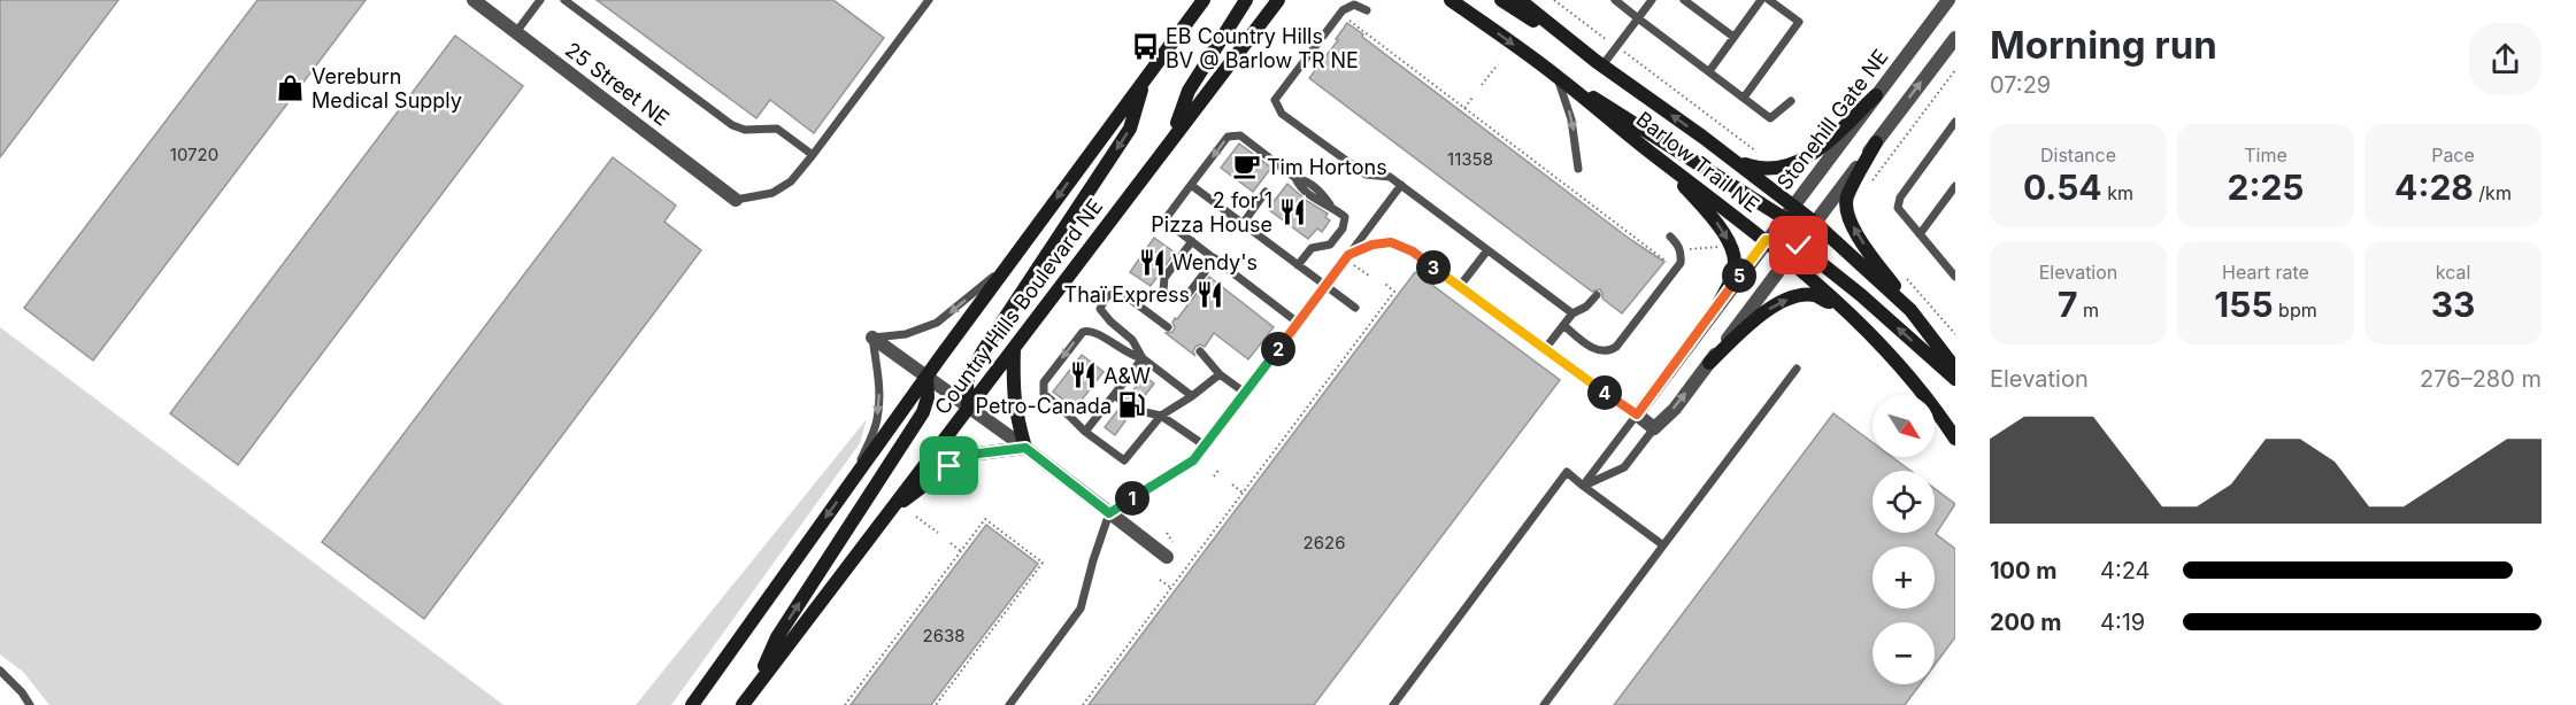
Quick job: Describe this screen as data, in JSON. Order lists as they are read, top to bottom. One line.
{"streets":{"main road":["Barlow Trail NE","Country Hills Boulevard NE"],"street":["25 Street NE","Stonehill Gate NE"]},"crossings":[["Stonehill Gate NE","Barlow Trail NE"]],"places":{"bus stop":["EB Country Hills BV @ Barlow TR NE"],"shop":["Vereburn Medical Supply"],"cafe":["Tim Hortons"],"restaurant":["2 for 1 Pizza House","Wendy's","Thaï Express","A&W"],"fuel station":["Petro-Canada"]},"house_numbers":["10720","11358","2626","2638"],"north":"bottom right","page":{"heading":["Morning run","07:29"],"stats":[["Distance","0.54 km"],["Time","2:25"],["Pace","4:28 /km"],["Elevation","7 m"],["Heart rate","155 bpm"],["kcal","33"]],"pins":["3","5","2","4","1"],"chart":["Elevation","276–280 m"],"map_buttons":["+","−"],"list":[{"name":"100 m","note":"4:24"},{"name":"200 m","note":"4:19"}]}}
